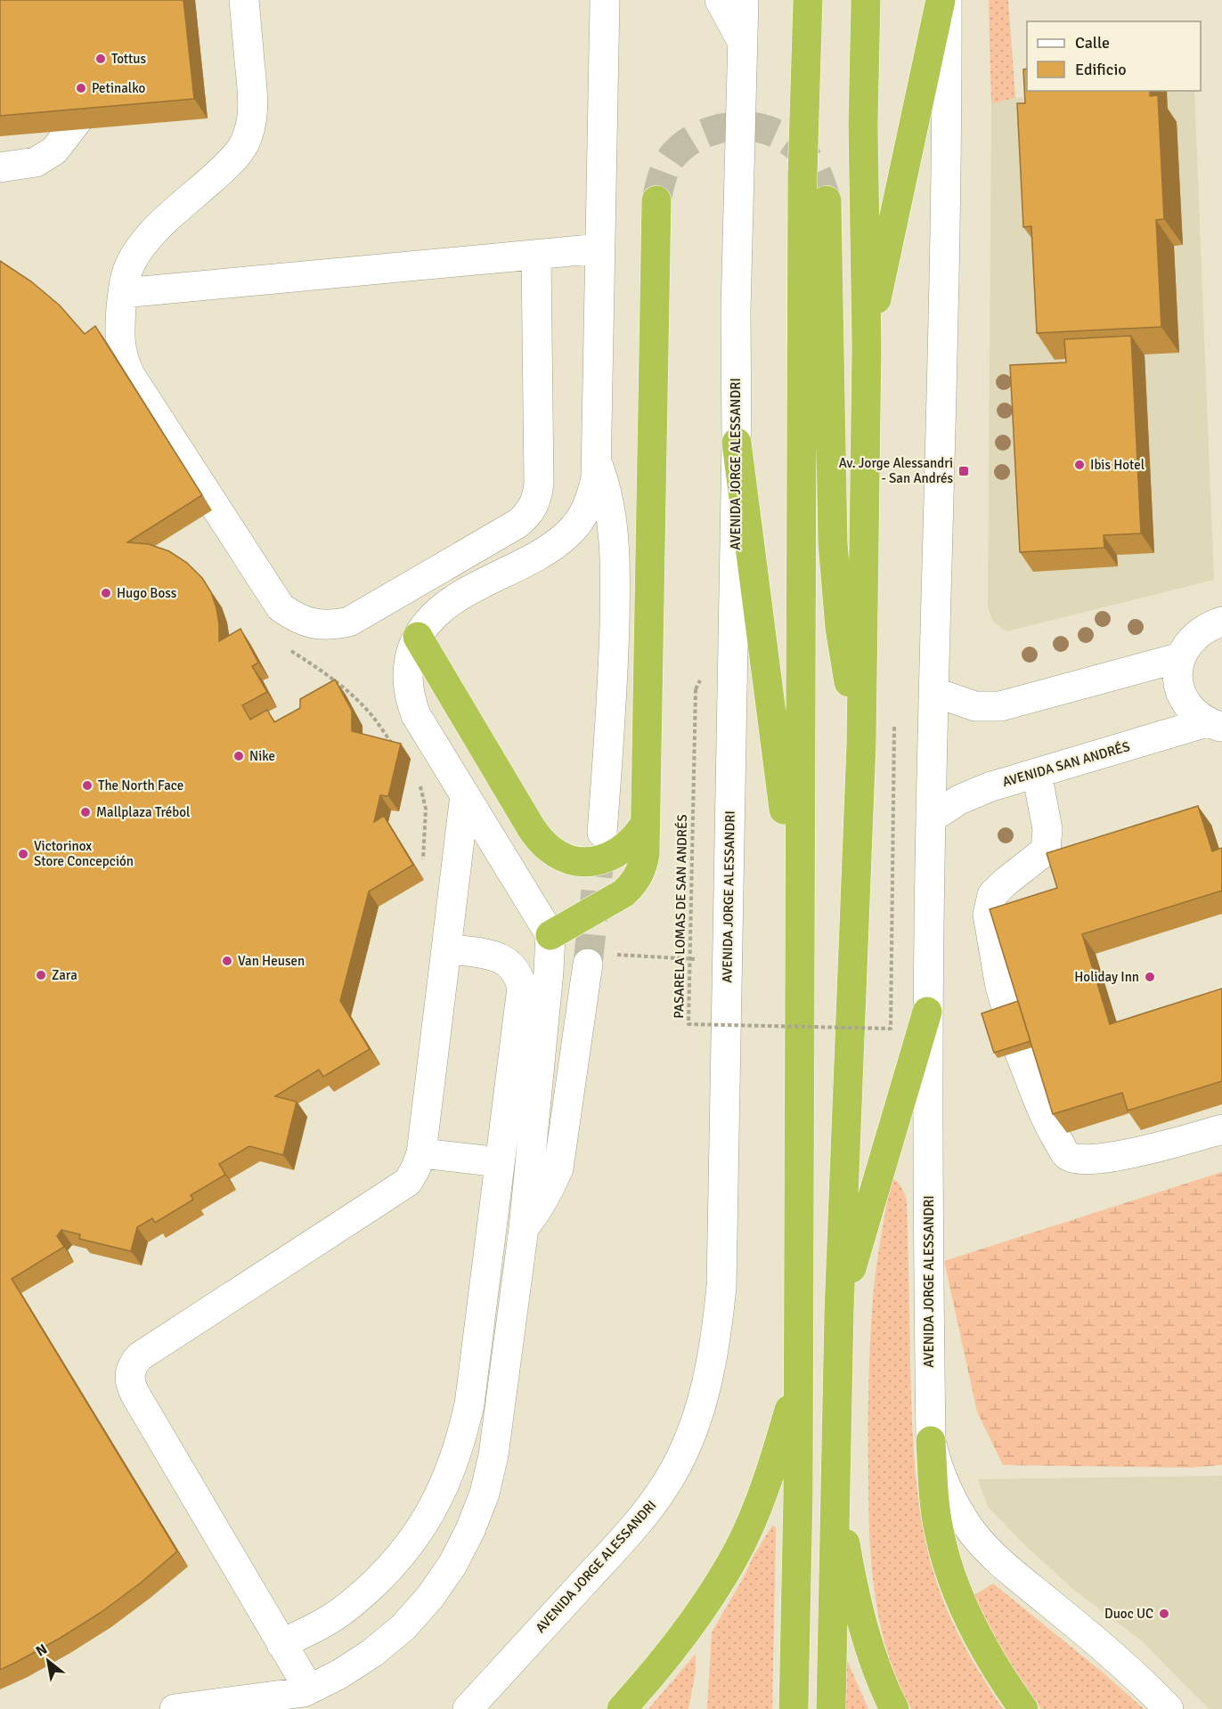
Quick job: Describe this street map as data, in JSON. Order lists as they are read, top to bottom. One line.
{"streets":{"street":["AVENIDA JORGE ALESSANDRI","AVENIDA SAN ANDRÉS"],"path":["PASARELA LOMAS DE SAN ANDRÉS"]},"crossings":[["AVENIDA JORGE ALESSANDRI","AVENIDA SAN ANDRÉS"]],"places":{"other":["Tottus","Petinalko","Ibis Hotel","Hugo Boss","Nike","The North Face","Mallplaza Trébol","Victorinox Store Concepción","Van Heusen","Zara","Holiday Inn","Duoc UC"],"transit":["Av. Jorge Alessandri - San Andrés"]},"legend":["Calle","Edificio"],"north":"top left"}
